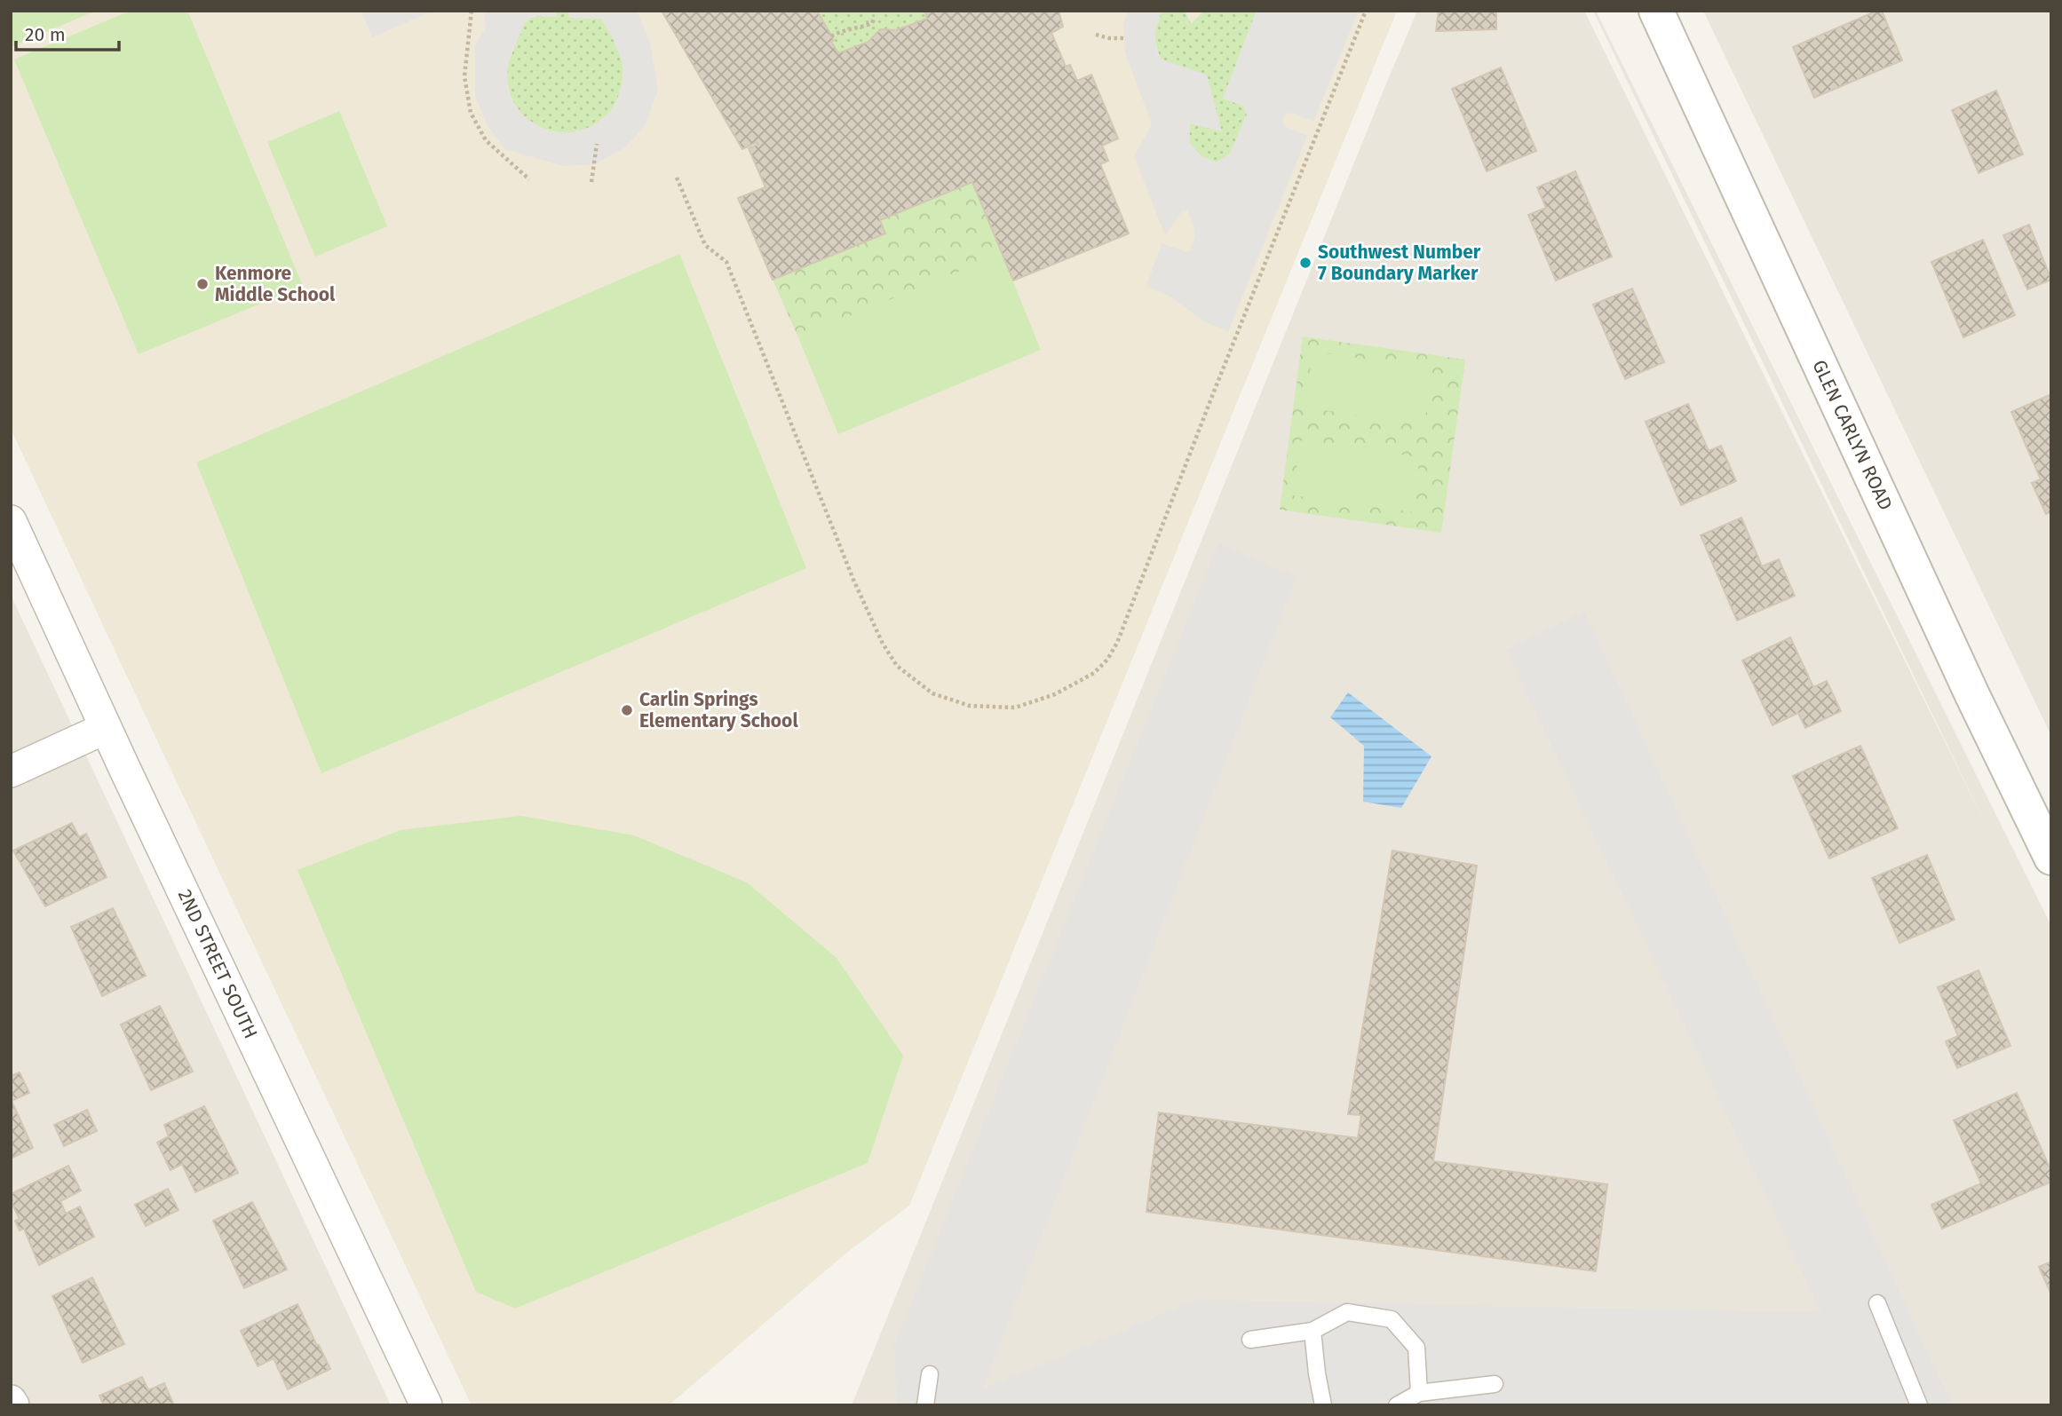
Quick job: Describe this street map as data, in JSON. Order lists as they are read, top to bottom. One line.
{"streets":{"street":["GLEN CARLYN ROAD","2ND STREET SOUTH"]},"places":["Southwest Number 7 Boundary Marker","Kenmore Middle School","Carlin Springs Elementary School"],"scale_bar":"20 m"}
